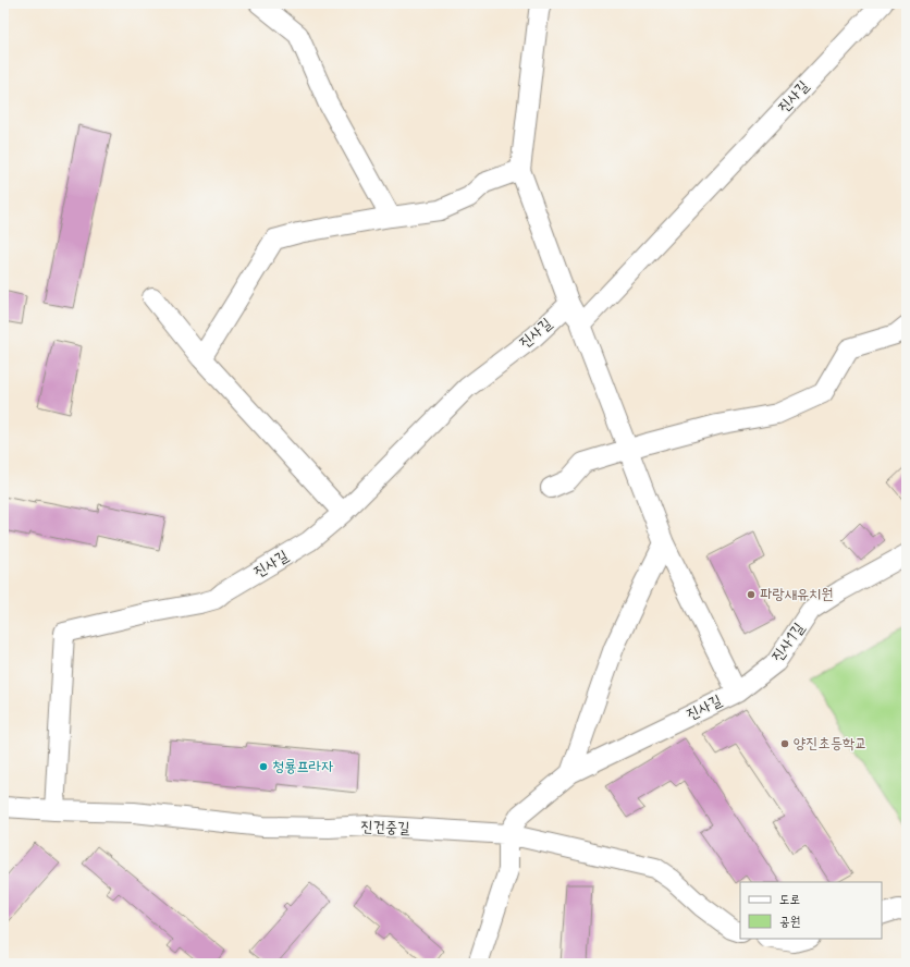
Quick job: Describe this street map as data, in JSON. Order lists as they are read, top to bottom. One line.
{"streets":{"street":["진사길","진사1길","진건중길"]},"crossings":[["진사길","진사1길"],["진사길","진건중길"]],"places":["파랑새유치원","양진초등학교","청룡프라자"],"legend":["도로","공원"]}
